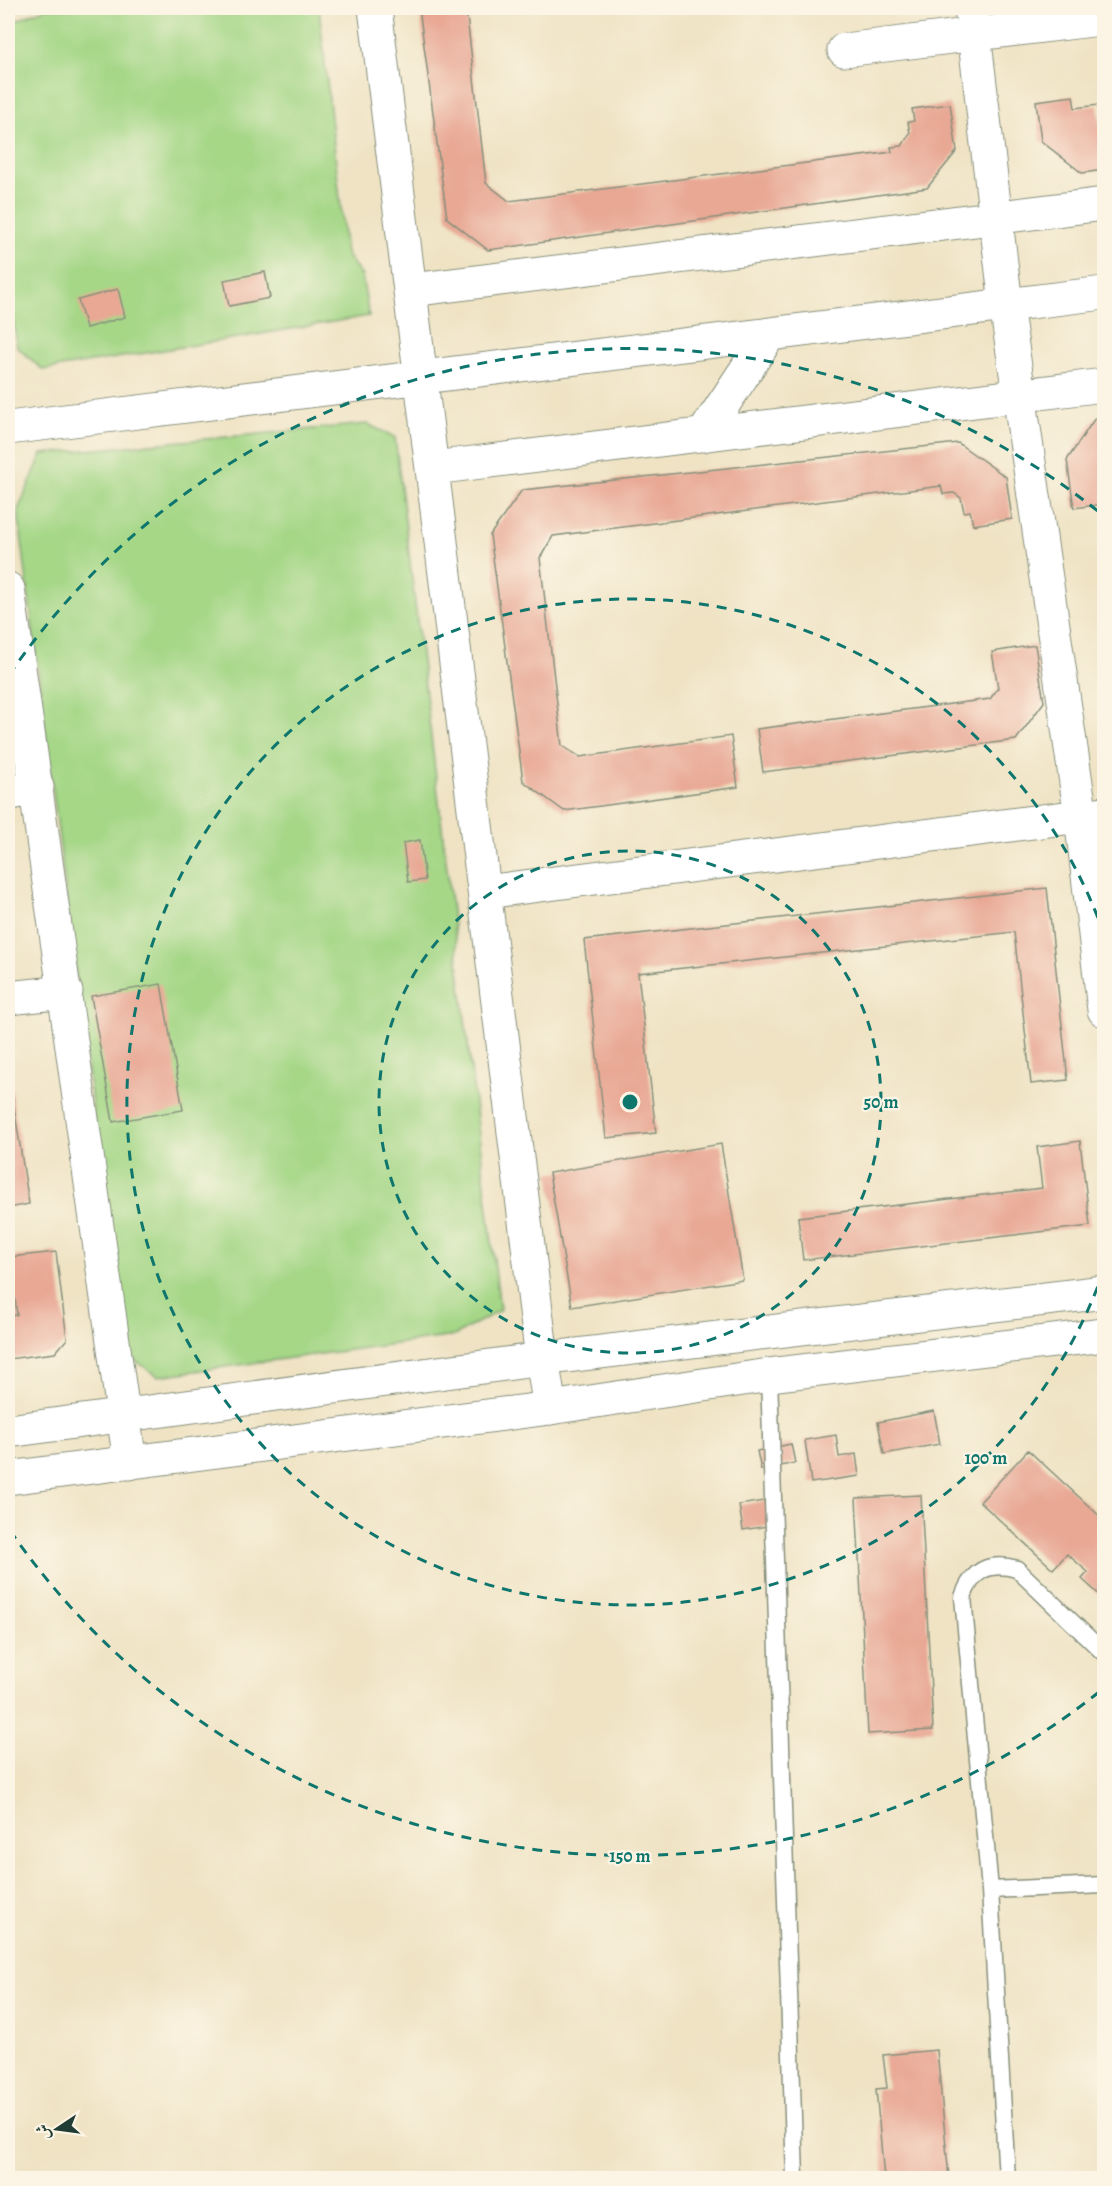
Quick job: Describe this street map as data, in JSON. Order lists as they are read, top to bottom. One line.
{"north":"left","rings":["50 m","100 m","150 m"]}
